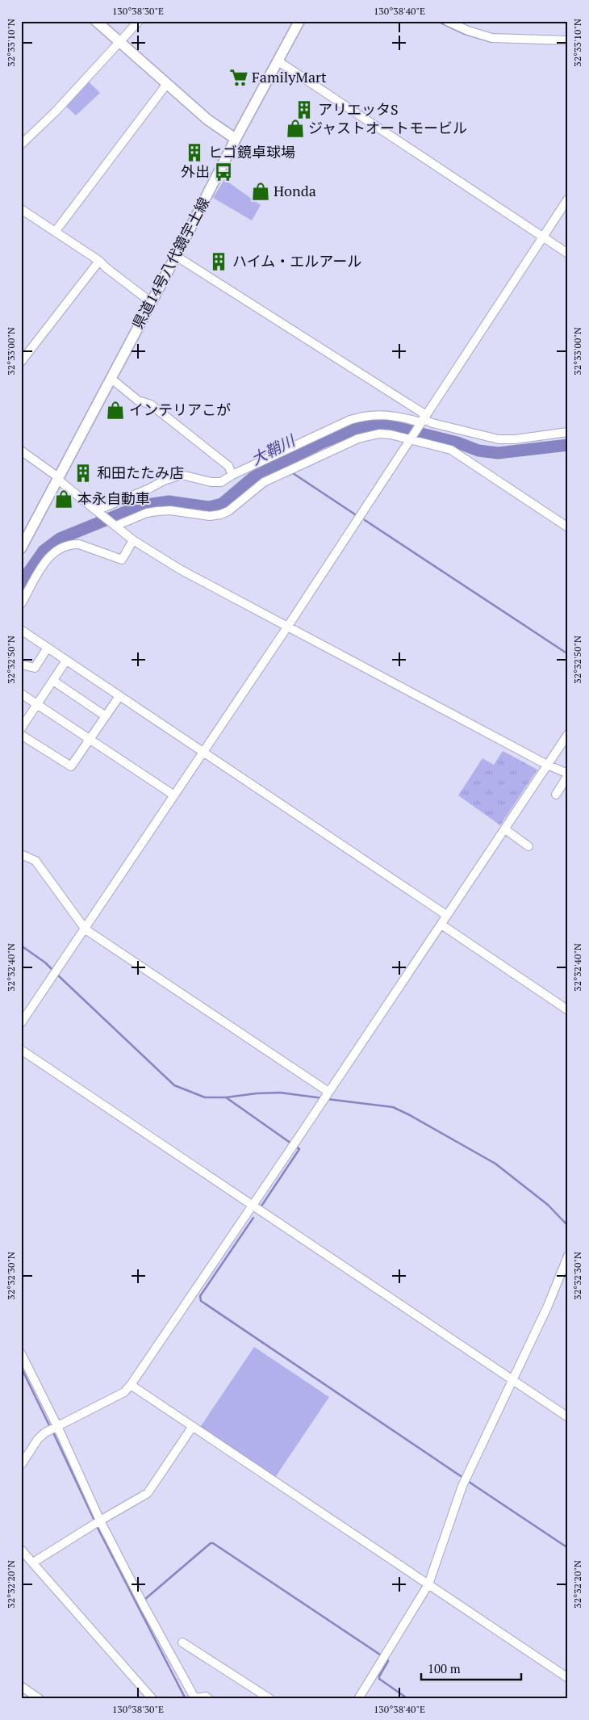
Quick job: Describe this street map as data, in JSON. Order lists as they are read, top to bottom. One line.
{"streets":{"main road":["県道14号八代鏡宇土線"]},"water":["大鞘川"],"places":{"supermarket":["FamilyMart"],"building":["アリエッタS","ヒゴ鏡卓球場","ハイム・エルアール","和田たたみ店"],"shop":["ジャストオートモービル","Honda","インテリアこが","本永自動車"],"bus stop":["外出"]},"scale_bar":"100 m","coordinates":["130°38'30\"E","130°38'40\"E","32°33'10\"N","32°33'00\"N","32°32'50\"N","32°32'40\"N","32°32'30\"N","32°32'20\"N"]}
